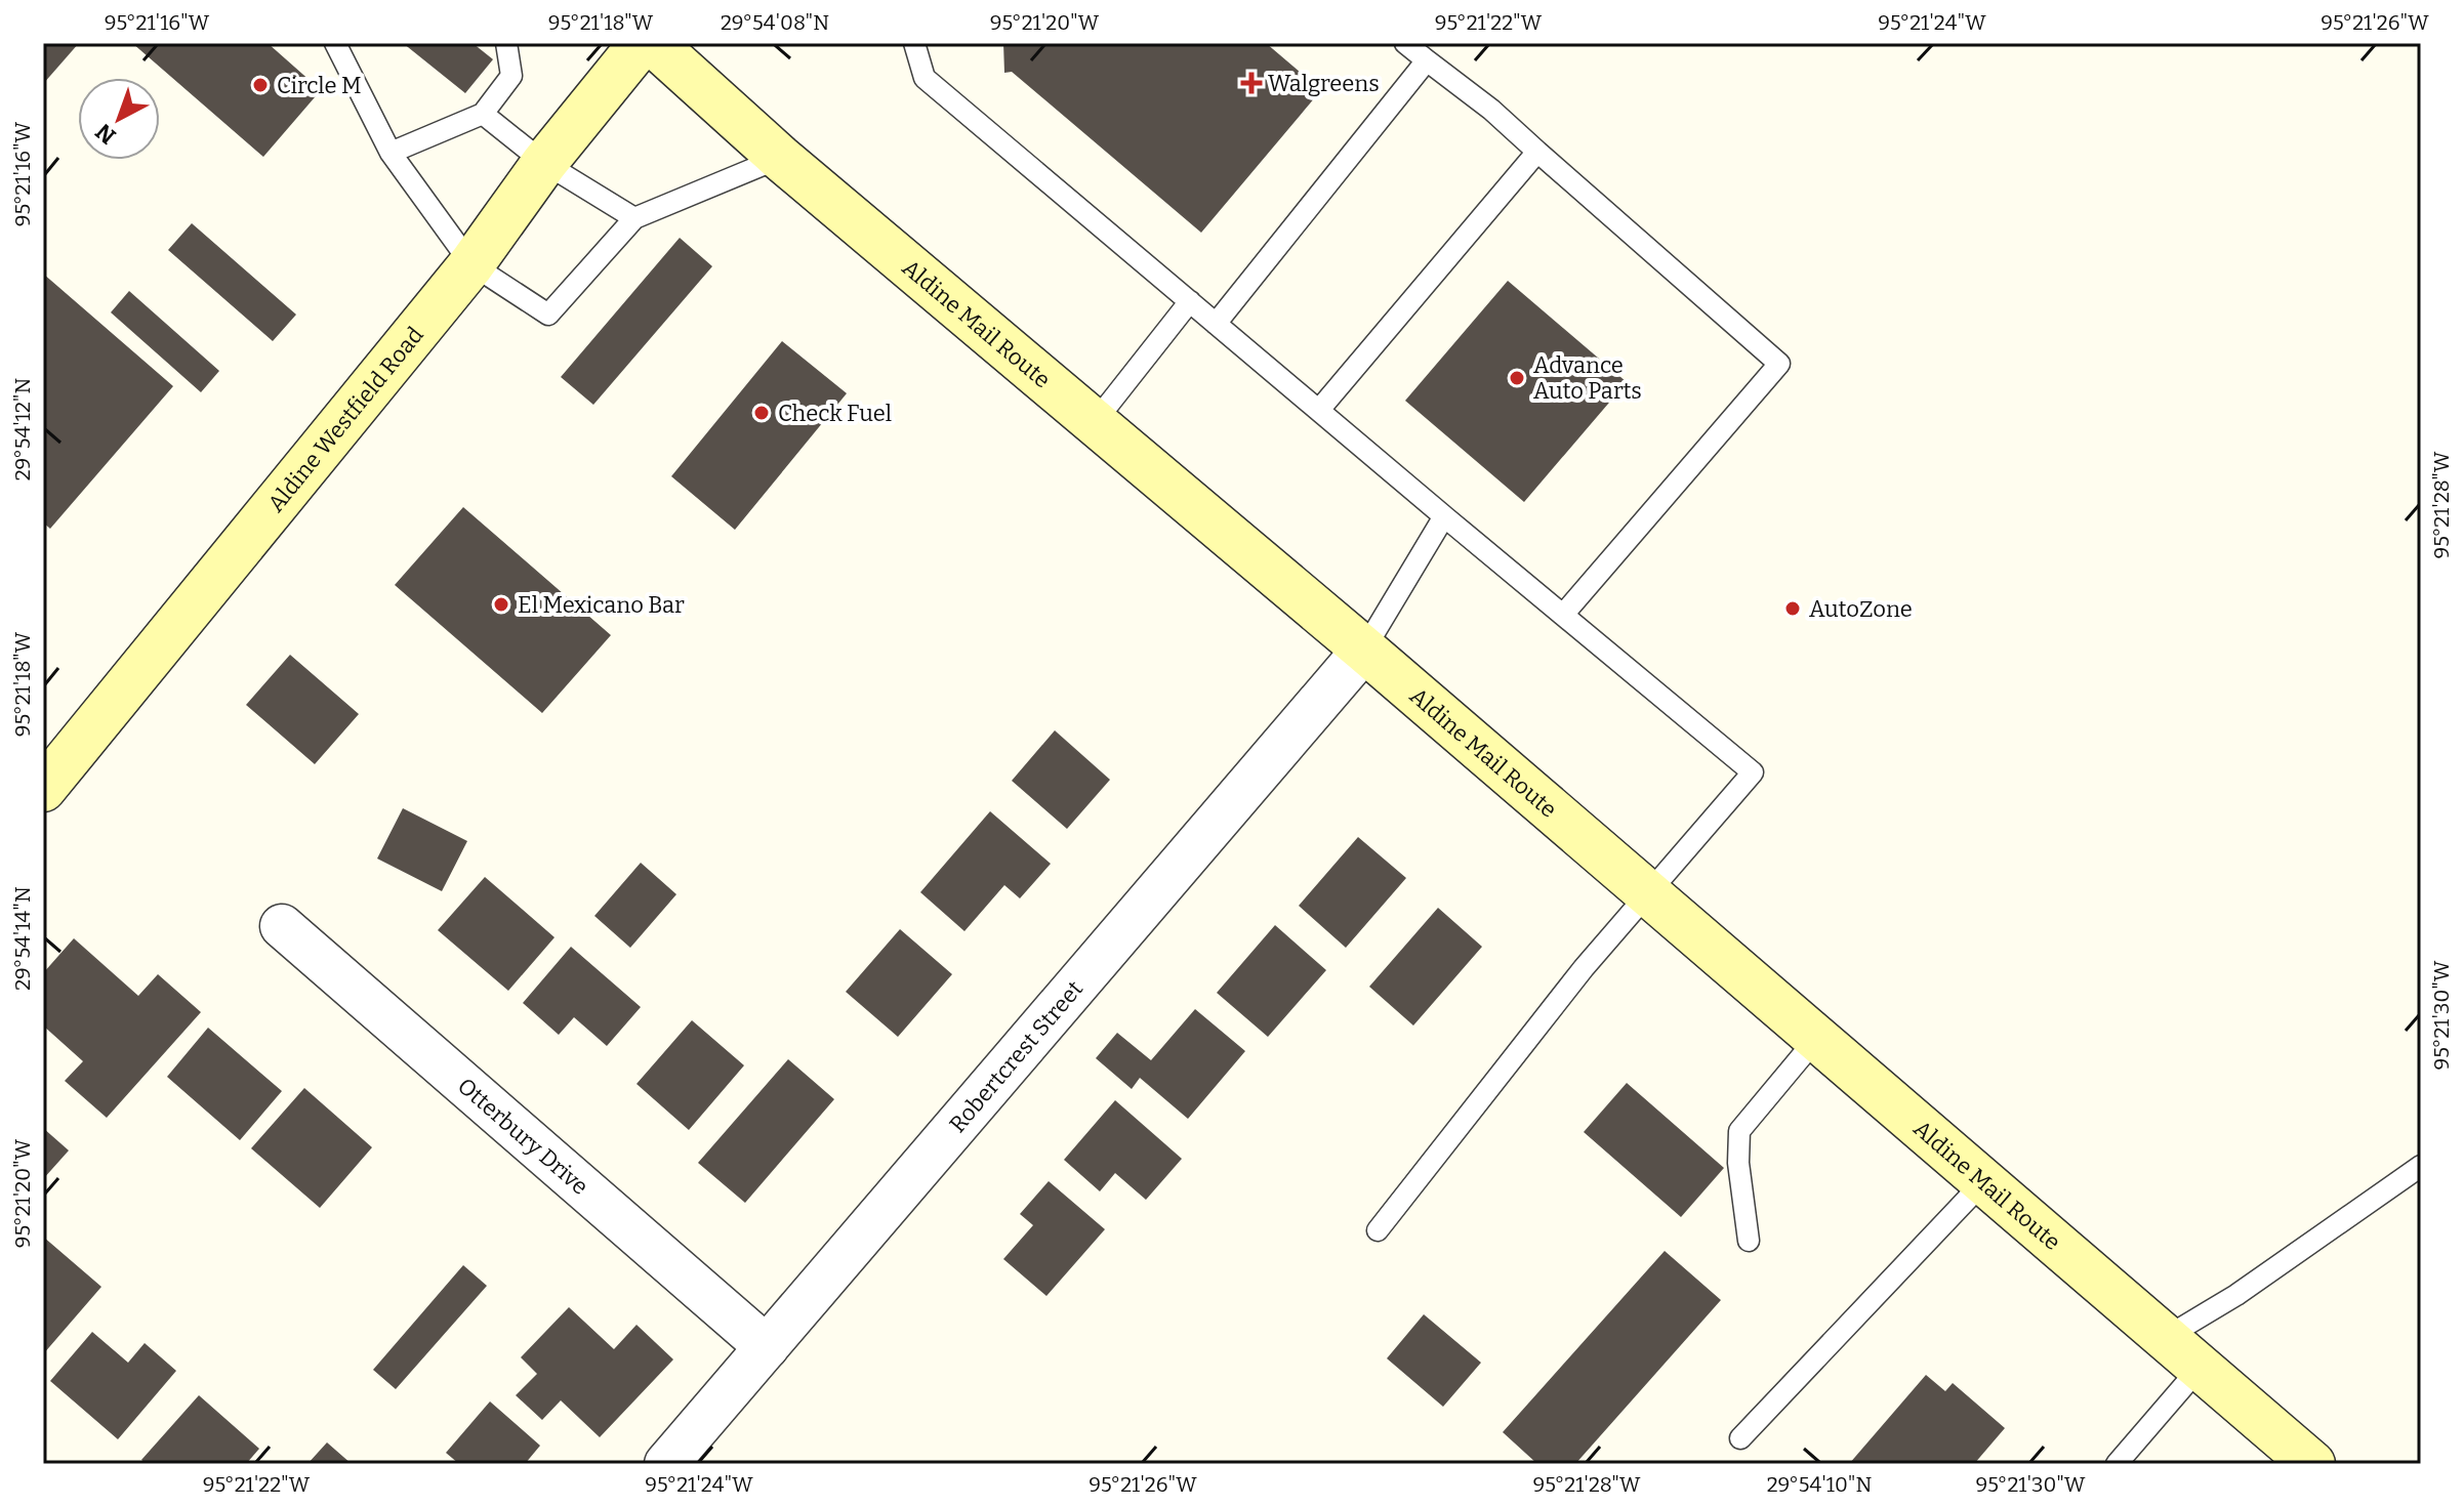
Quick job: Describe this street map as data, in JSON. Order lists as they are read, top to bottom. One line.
{"streets":{"main road":["Aldine Mail Route","Aldine Westfield Road"],"street":["Robertcrest Street","Otterbury Drive"]},"crossings":[["Aldine Mail Route","Robertcrest Street"],["Robertcrest Street","Otterbury Drive"]],"places":{"health":["Walgreens"],"other":["Circle M","Advance Auto Parts","Check Fuel","El Mexicano Bar","AutoZone"]},"north":"bottom left","coordinates":["95°21'16\"W","95°21'18\"W","29°54'08\"N","95°21'20\"W","95°21'22\"W","95°21'24\"W","95°21'26\"W","29°54'12\"N","95°21'28\"W","29°54'14\"N","95°21'30\"W","29°54'10\"N"]}
